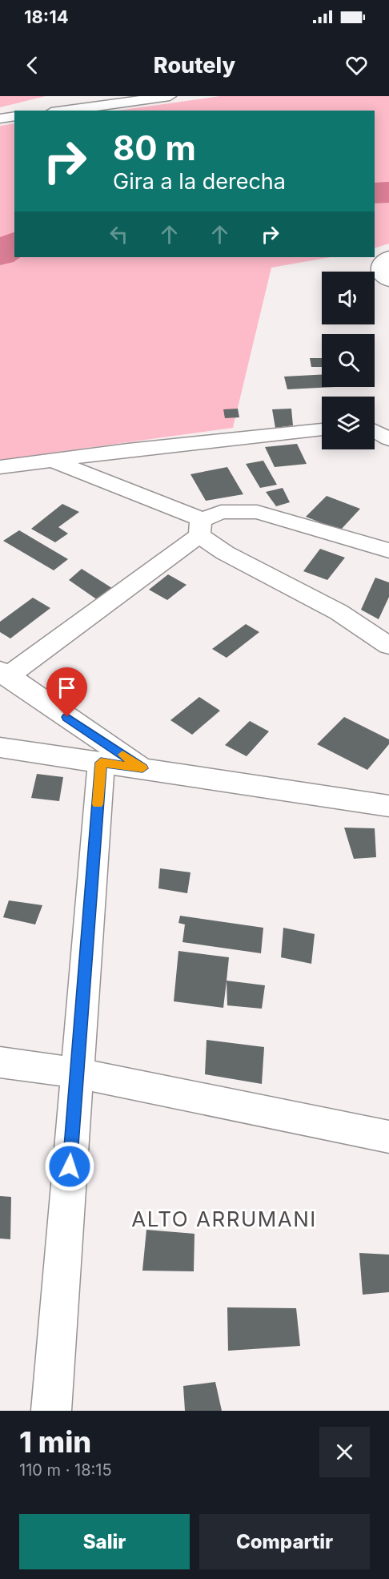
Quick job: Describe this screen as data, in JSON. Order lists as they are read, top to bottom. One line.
{"districts":["ALTO ARRUMANI"],"page":{"status":"18:14","header":"Routely","turn":["80 m","Gira a la derecha"],"heading":["1 min","110 m · 18:15"],"buttons":["Salir","Compartir"]}}
